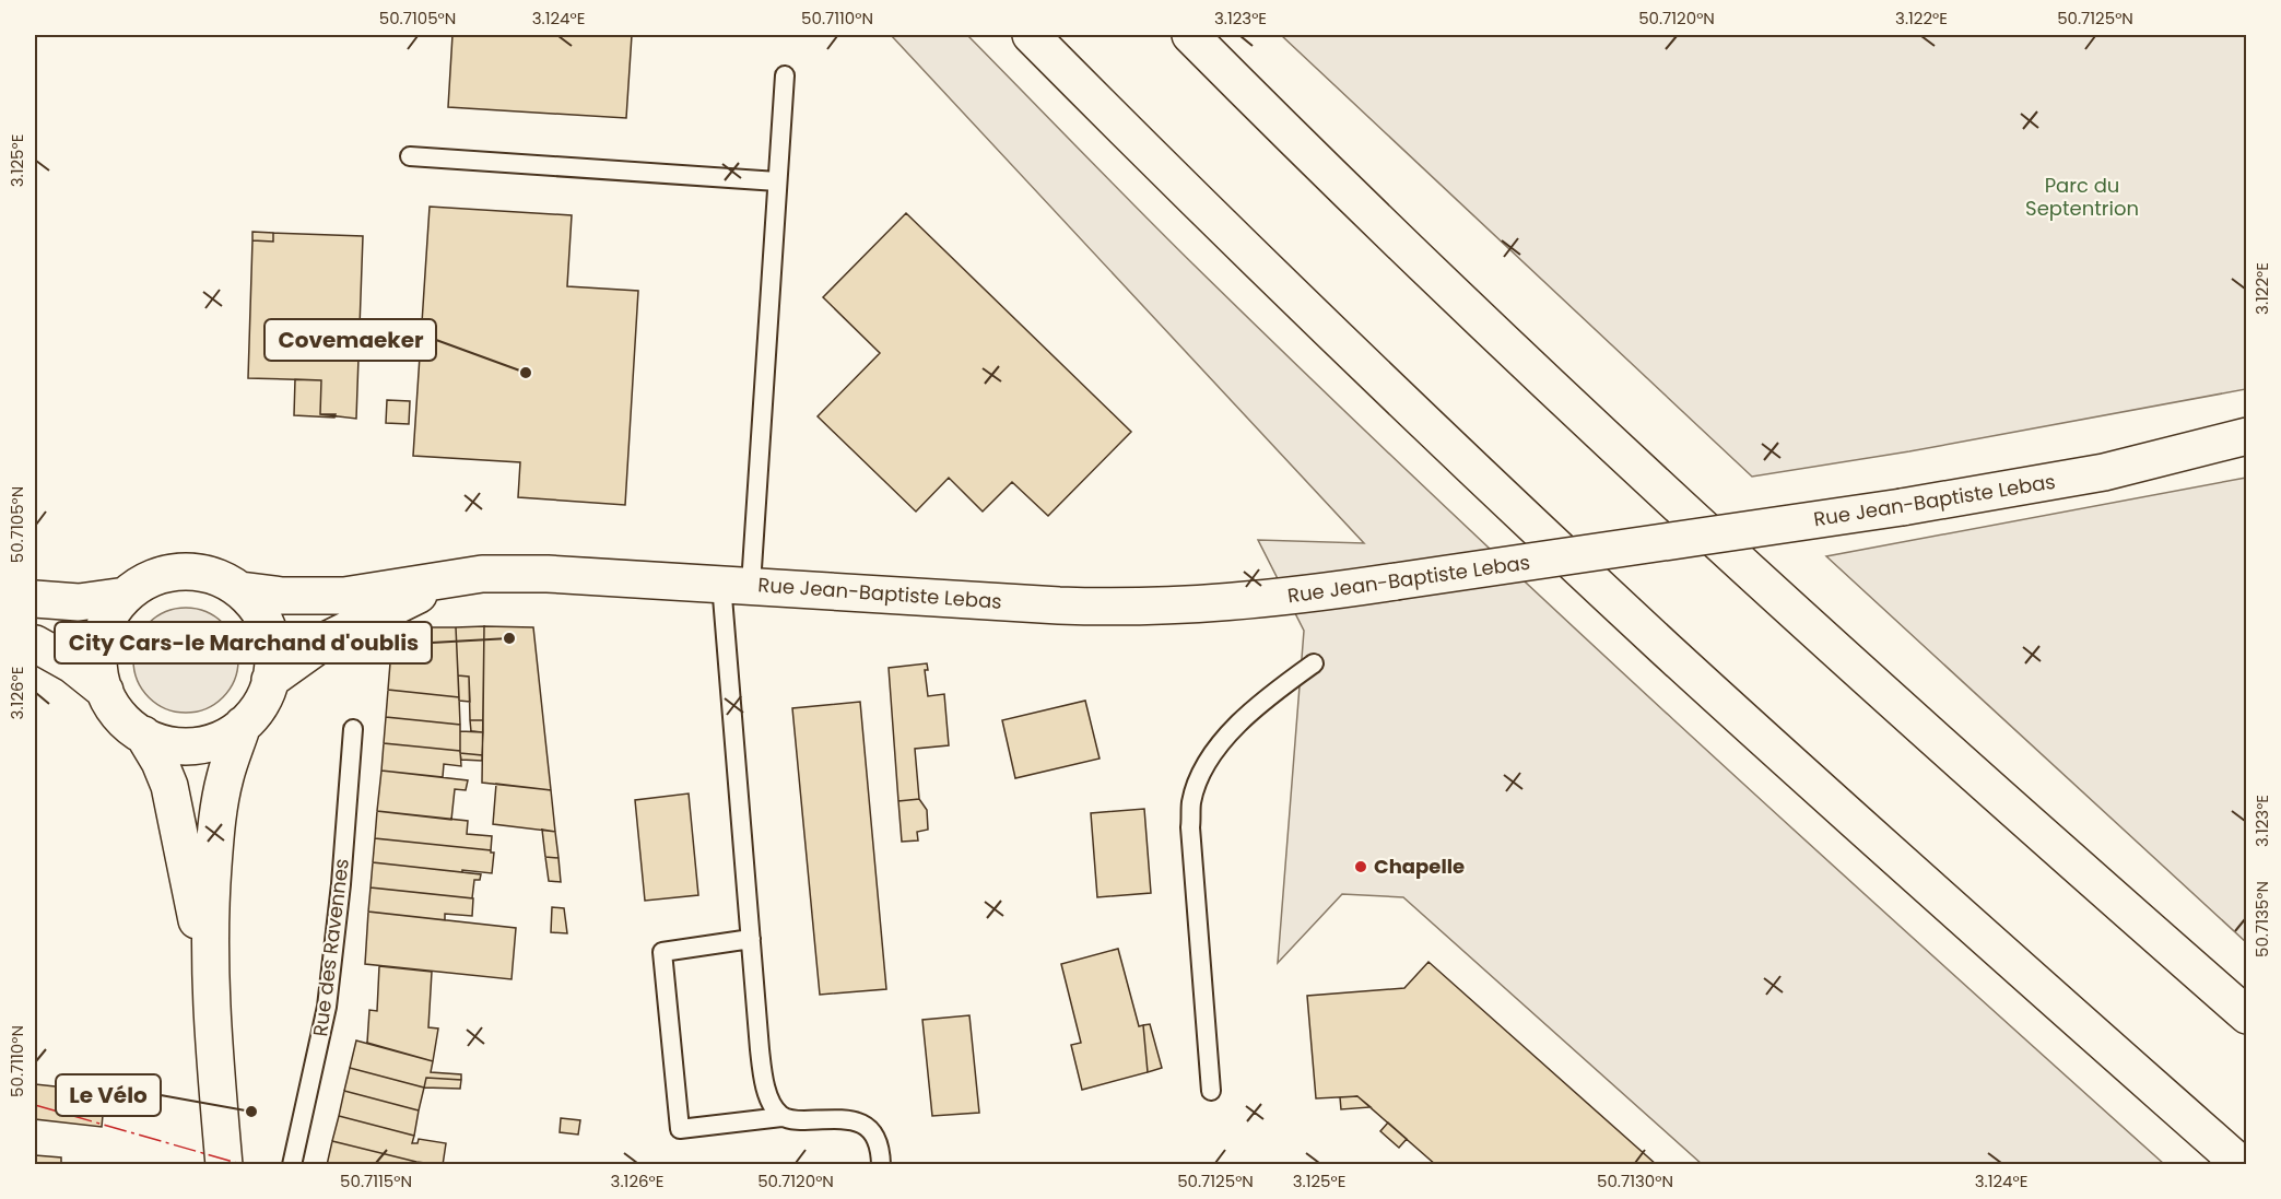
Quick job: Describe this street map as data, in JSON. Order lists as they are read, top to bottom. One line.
{"streets":{"main road":["Rue Jean-Baptiste Lebas"],"lane":["Rue des Ravennes"]},"parks":["Parc du Septentrion"],"places":["Covemaeker","City Cars-le Marchand d'oublis","Chapelle","Le Vélo"],"coordinates":["50.7105°N","3.124°E","50.7110°N","3.123°E","50.7120°N","3.122°E","50.7125°N","3.125°E","3.126°E","50.7135°N","50.7115°N","50.7130°N"]}
